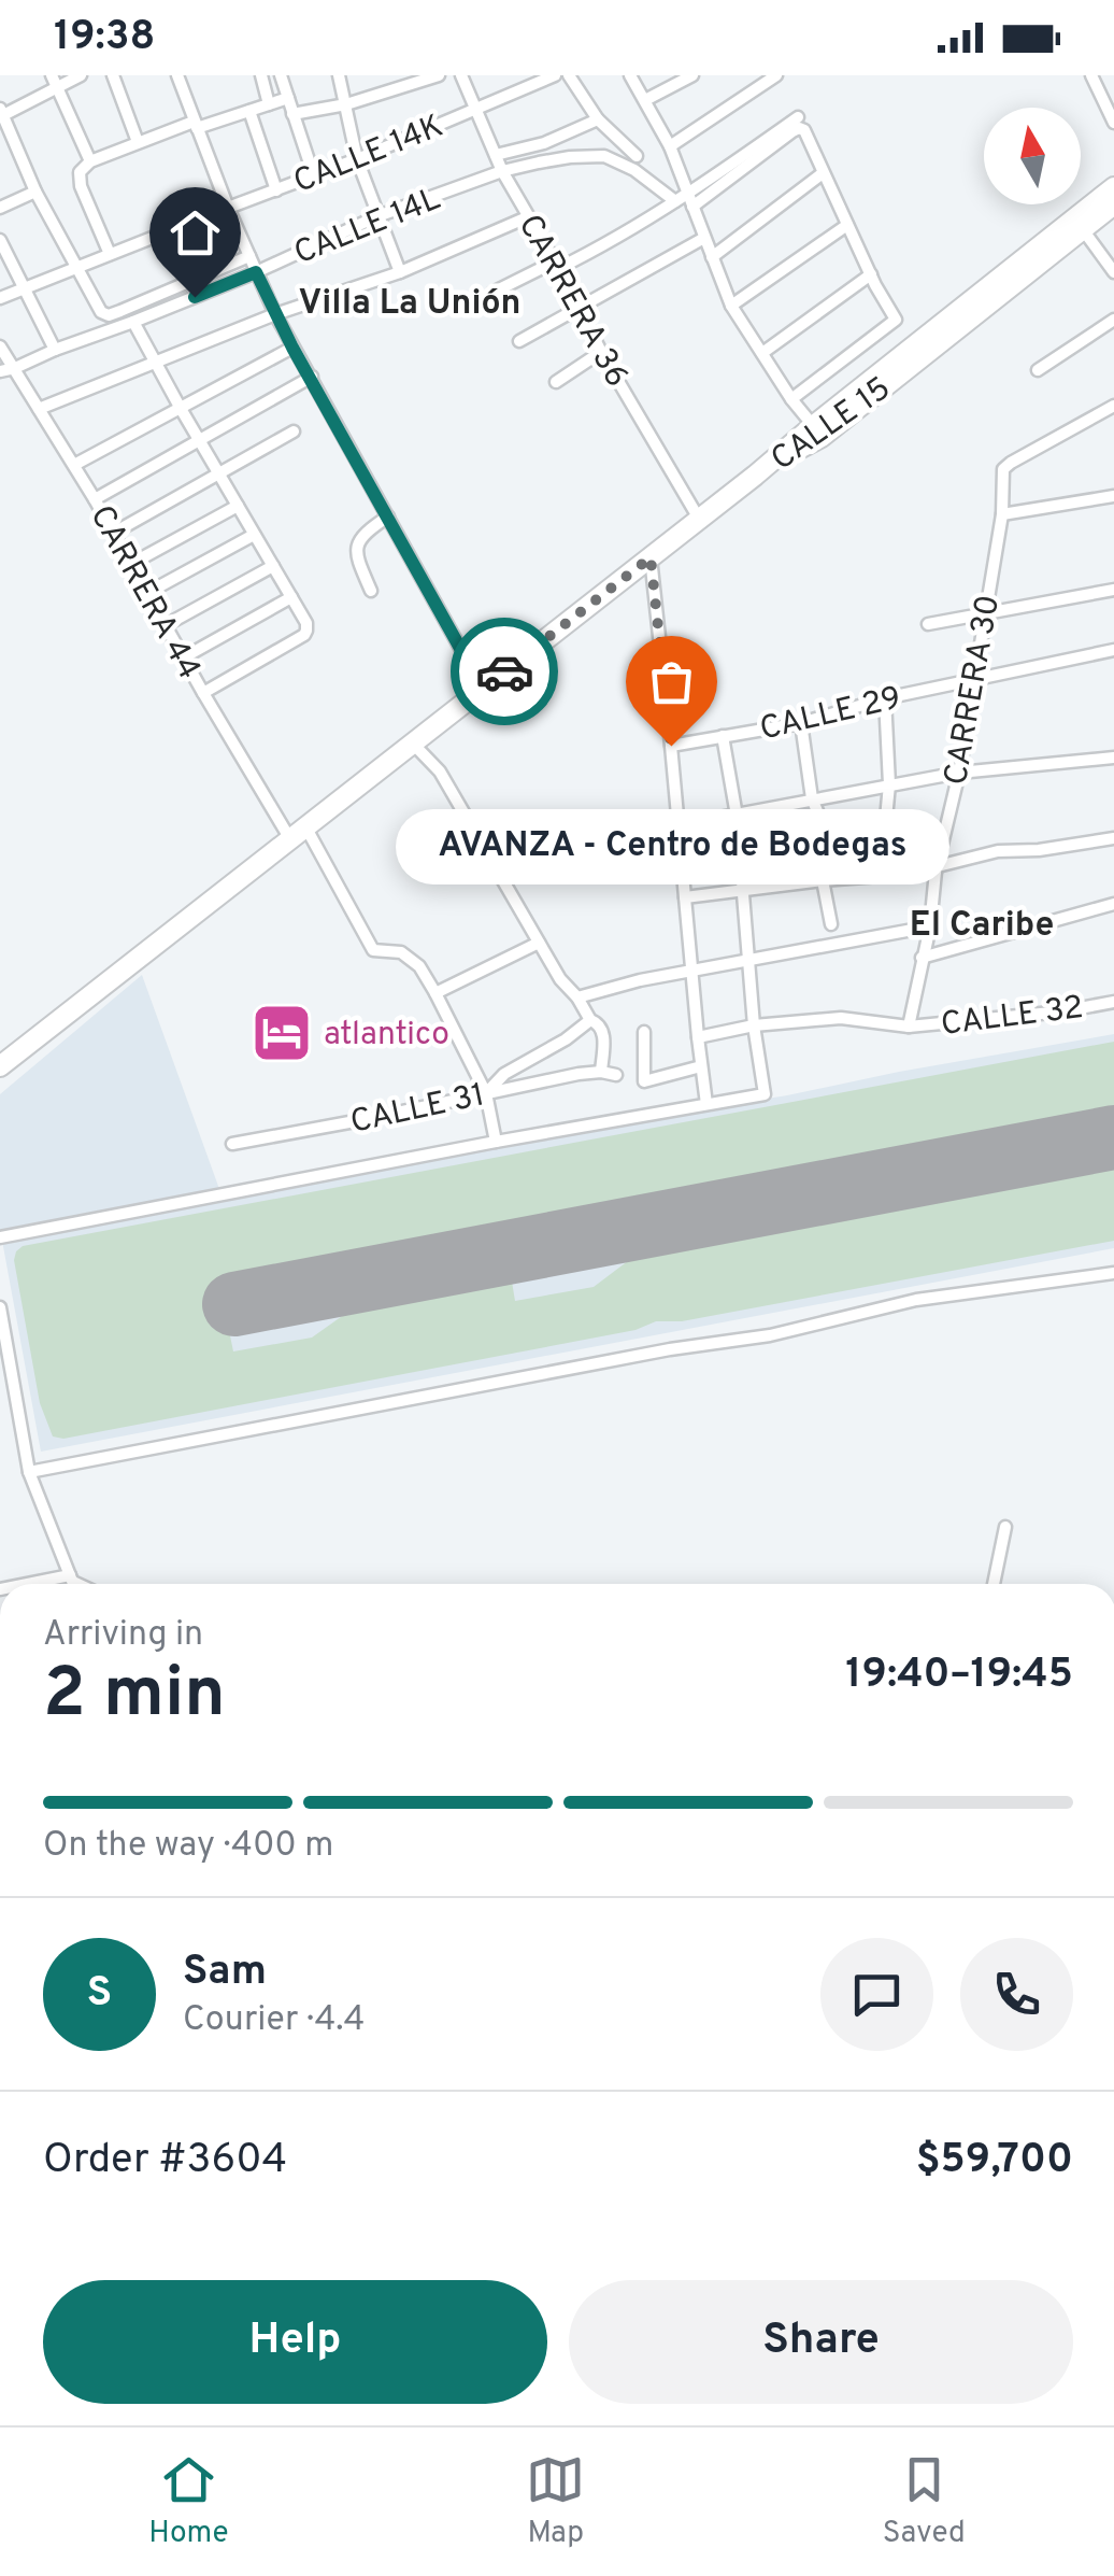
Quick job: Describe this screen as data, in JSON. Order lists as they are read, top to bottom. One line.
{"streets":{"highway":["CALLE 15"],"street":["CALLE 14K","CALLE 14L","CARRERA 36","CARRERA 44","CARRERA 30","CALLE 29","CALLE 32","CALLE 31"]},"crossings":[["CALLE 14K","CARRERA 36"],["CALLE 14L","CARRERA 36"],["CALLE 14L","CARRERA 44"],["CARRERA 36","CALLE 15"],["CALLE 15","CARRERA 44"],["CARRERA 30","CALLE 29"],["CARRERA 30","CALLE 32"]],"districts":["Villa La Unión","El Caribe"],"places":{"other":["AVANZA - Centro de Bodegas"],"hotel":["atlantico"]},"north":"top","page":{"status":"19:38","bubble":"AVANZA - Centro de Bodegas","heading":["2 min","Arriving in","19:40–19:45"],"panel":["Sam","Courier · 4.4","Order #3604","$59,700"],"bar":"On the way · 400 m","round":"S","buttons":["Help","Share"],"tabs":["Home","Map","Saved"]}}
